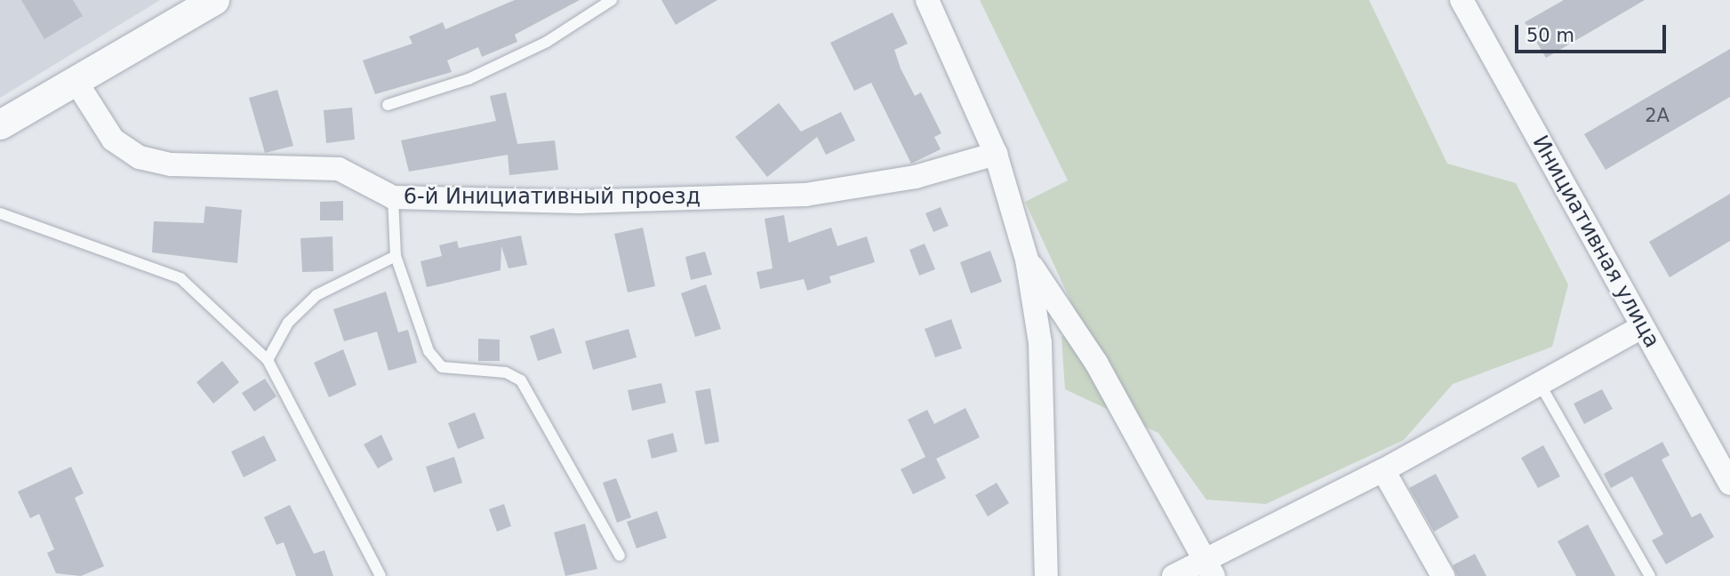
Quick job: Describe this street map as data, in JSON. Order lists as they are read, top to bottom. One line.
{"streets":{"street":["6-й Инициативный проезд","Инициативная улица"]},"house_numbers":["2А"],"scale_bar":"50 m"}
